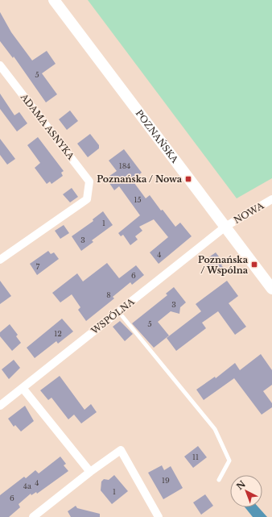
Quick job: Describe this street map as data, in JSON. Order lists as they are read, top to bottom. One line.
{"streets":{"main road":["POZNAŃSKA"],"street":["ADAMA ASNYKA","NOWA","WSPÓLNA"]},"crossings":[["POZNAŃSKA","NOWA"],["POZNAŃSKA","WSPÓLNA"],["NOWA","WSPÓLNA"]],"places":{"transit":["Poznańska / Nowa","Poznańska / Wspólna"]},"house_numbers":["5","184","15","1","3","4","7","6","8","3","5","12","11","19","4","4a","1","6"],"north":"top left"}
